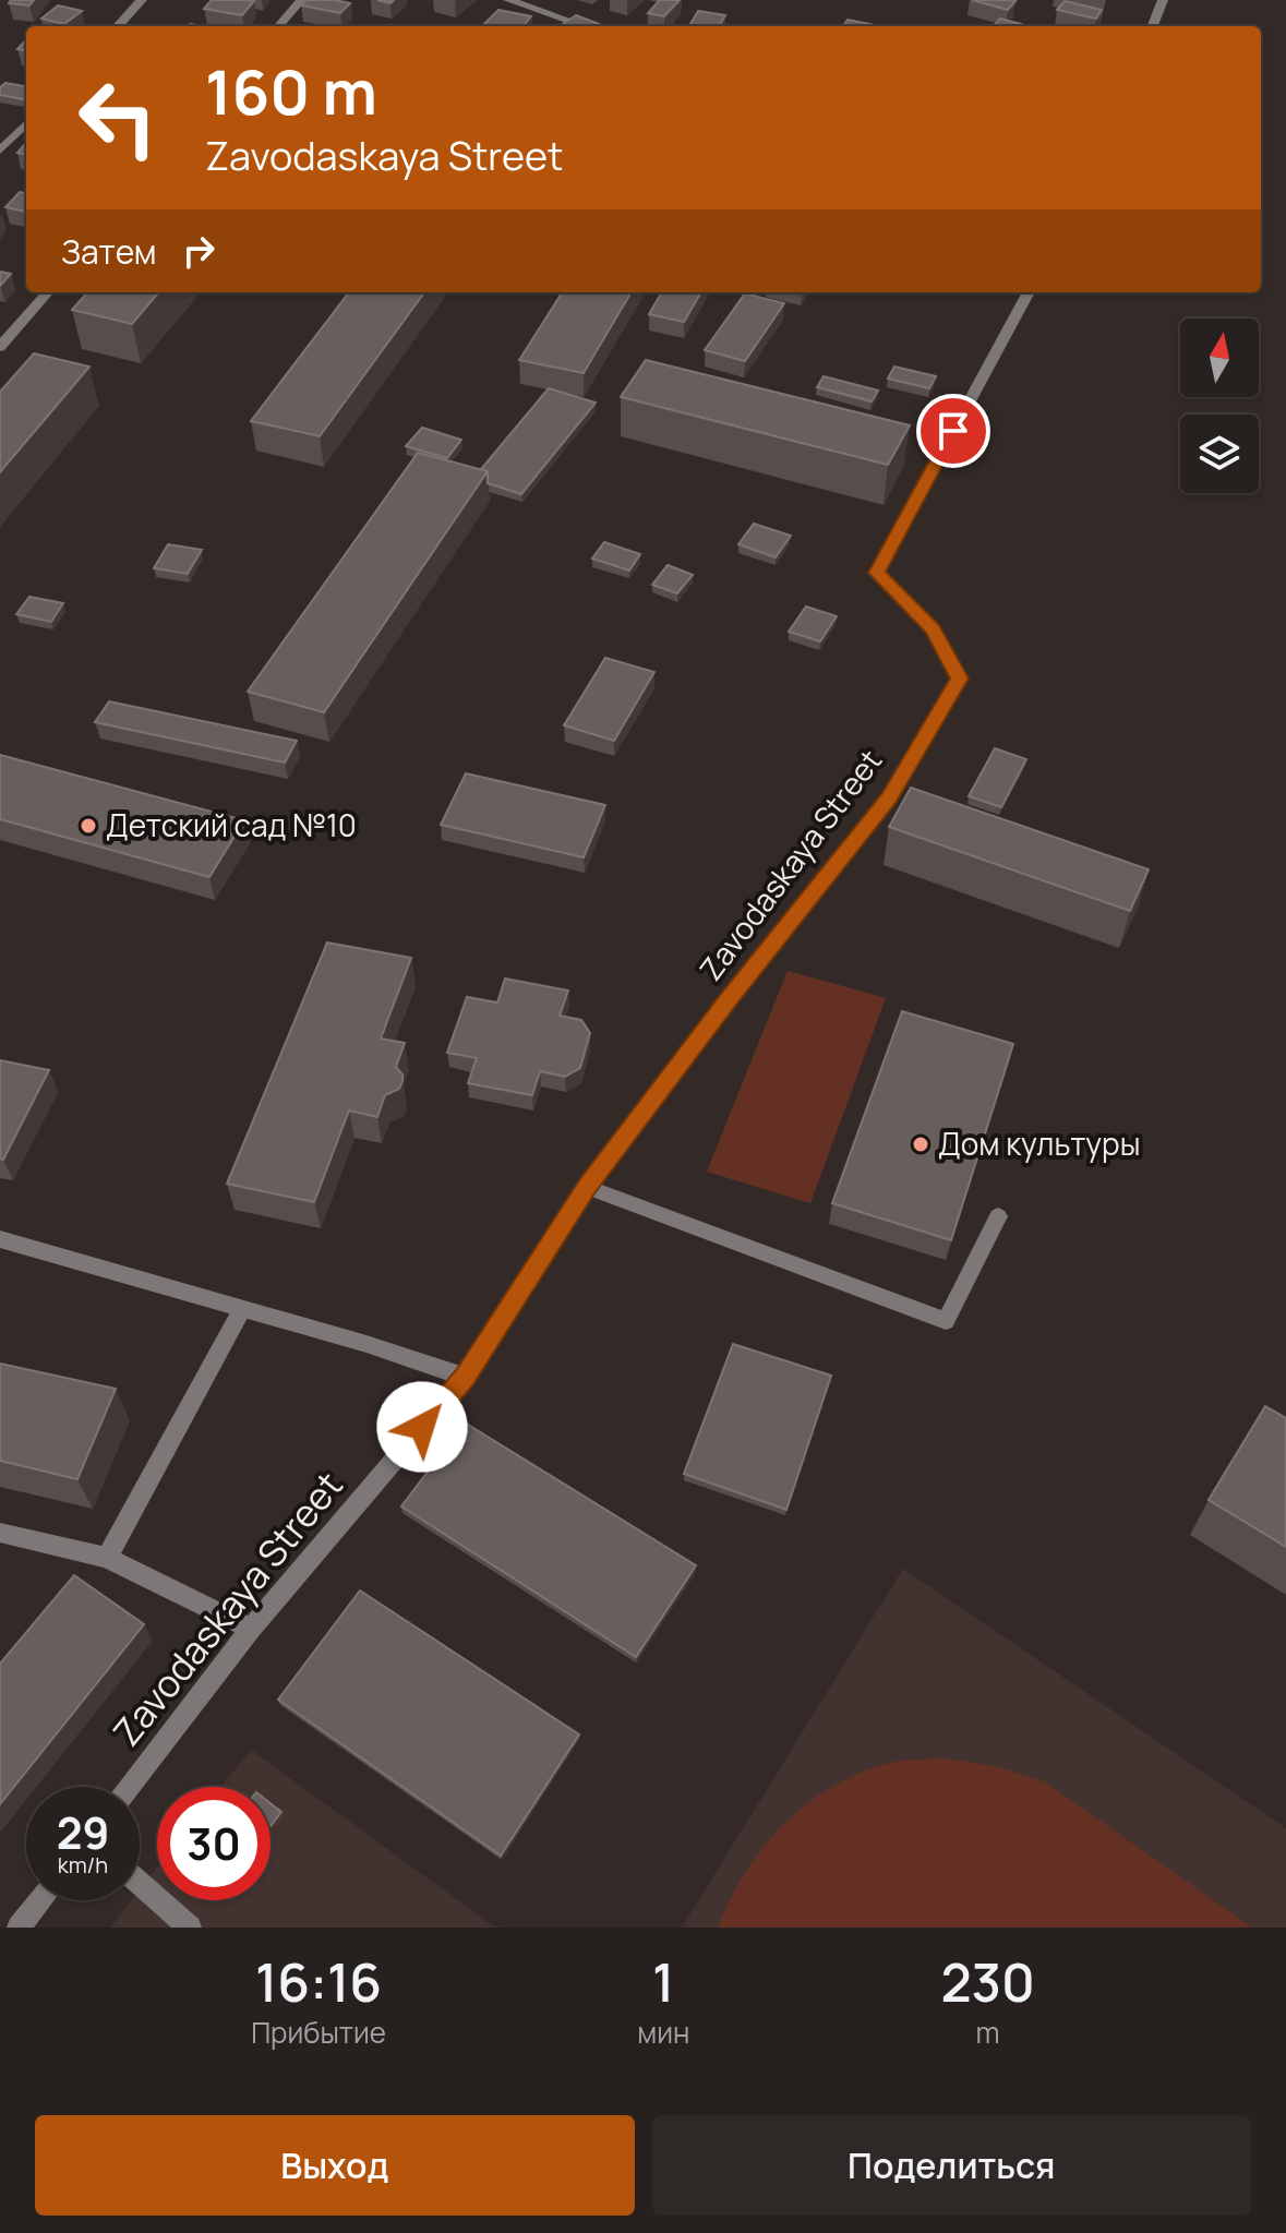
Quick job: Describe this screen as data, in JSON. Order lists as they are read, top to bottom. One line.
{"streets":{"street":["Zavodaskaya Street"]},"places":["Детский сад №10","Дом культуры"],"north":"top","page":{"turn":["160 m","Zavodaskaya Street"],"then":"Затем","speed":"29 km/h","limit":"30","eta":["16:16","Прибытие","1","мин","230","m"],"buttons":["Выход","Поделиться"]}}
